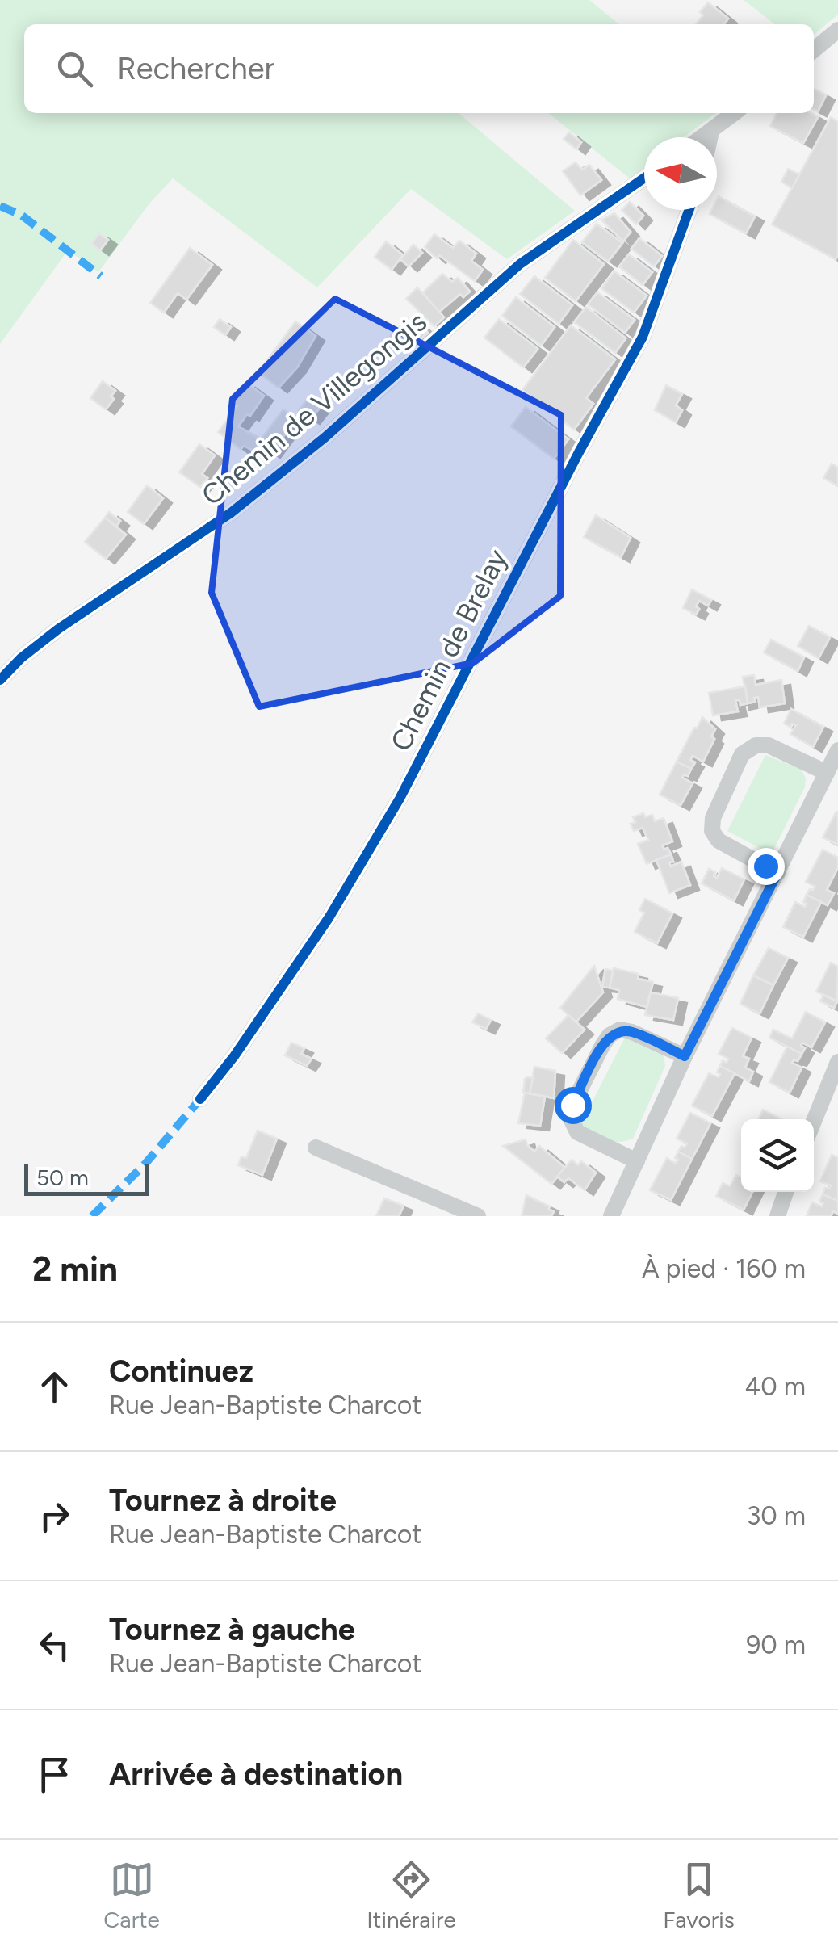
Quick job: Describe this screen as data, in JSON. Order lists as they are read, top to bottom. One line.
{"streets":{"street":["Chemin de Villegongis","Chemin de Brelay"]},"scale_bar":"50 m","north":"left","page":{"search":"Rechercher","scale":"50 m","heading":["2 min","À pied · 160 m"],"list":[["Continuez","Rue Jean-Baptiste Charcot","40 m"],["Tournez à droite","Rue Jean-Baptiste Charcot","30 m"],["Tournez à gauche","Rue Jean-Baptiste Charcot","90 m"],"Arrivée à destination"],"nav":["Carte","Itinéraire","Favoris"]}}
